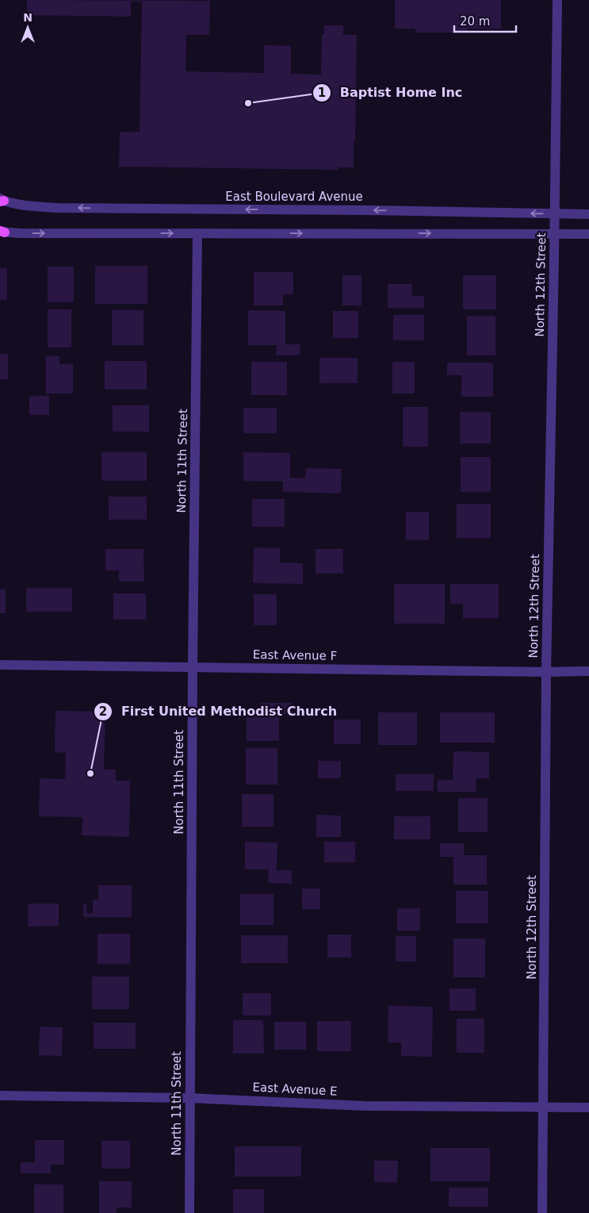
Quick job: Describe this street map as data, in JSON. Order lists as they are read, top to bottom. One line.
{"streets":{"street":["East Boulevard Avenue","North 12th Street","North 11th Street","East Avenue F","East Avenue E"]},"crossings":[["East Boulevard Avenue","North 12th Street"],["North 12th Street","East Avenue F"],["North 12th Street","East Avenue E"],["North 11th Street","East Avenue F"],["North 11th Street","East Avenue E"]],"places":["Baptist Home Inc","First United Methodist Church"],"scale_bar":"20 m","north":"top"}
